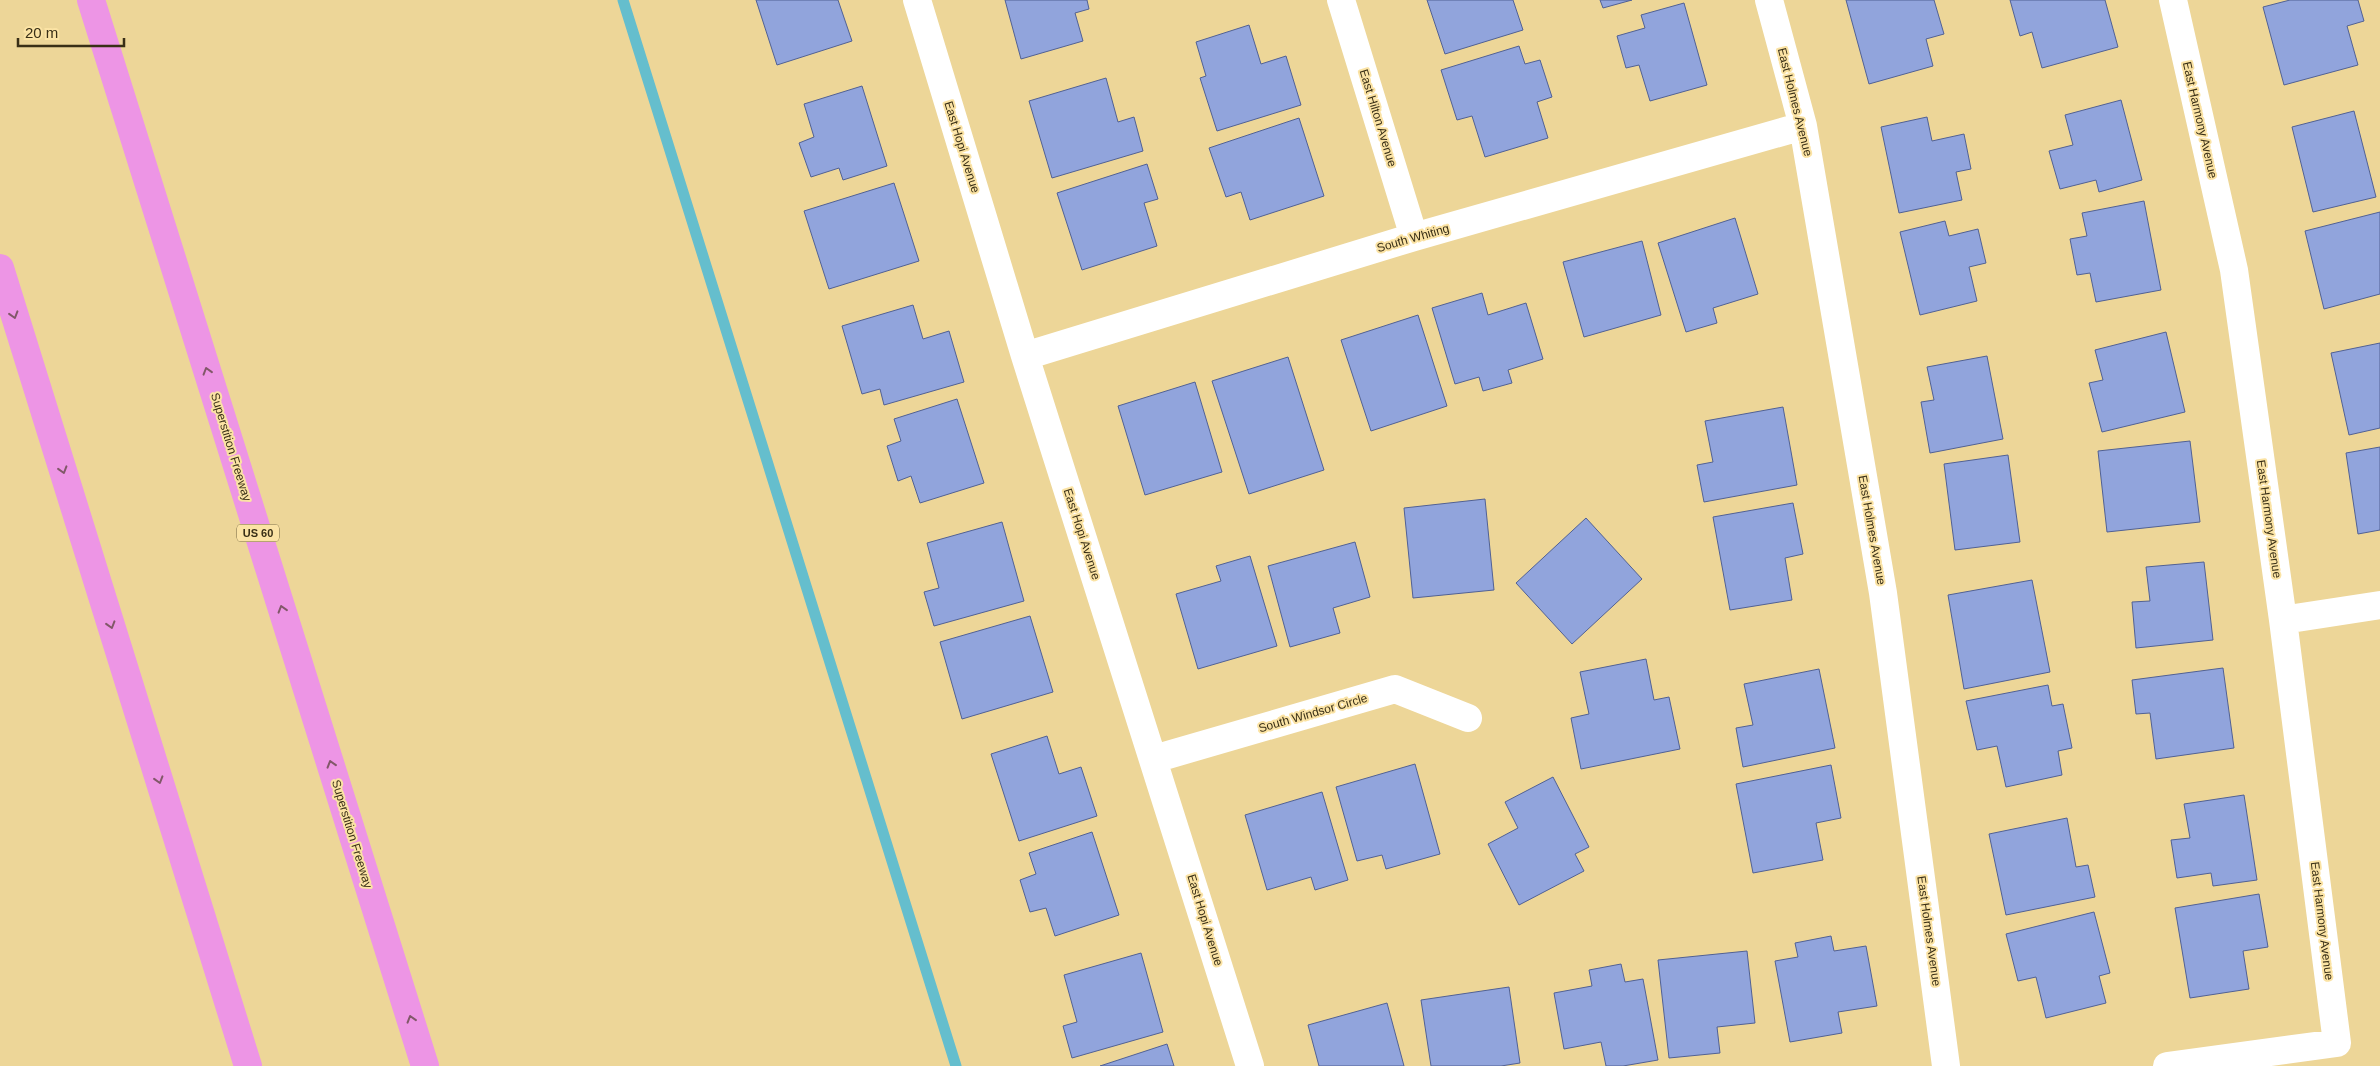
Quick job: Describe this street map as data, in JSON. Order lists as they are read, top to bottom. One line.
{"streets":{"highway":["Superstition Freeway","US 60"],"street":["East Holmes Avenue","East Hilton Avenue","East Harmony Avenue","East Hopi Avenue","South Whiting","South Windsor Circle"]},"crossings":[["East Holmes Avenue","South Whiting"],["East Hilton Avenue","South Whiting"],["East Hopi Avenue","South Whiting"],["East Hopi Avenue","South Windsor Circle"]],"scale_bar":"20 m"}
